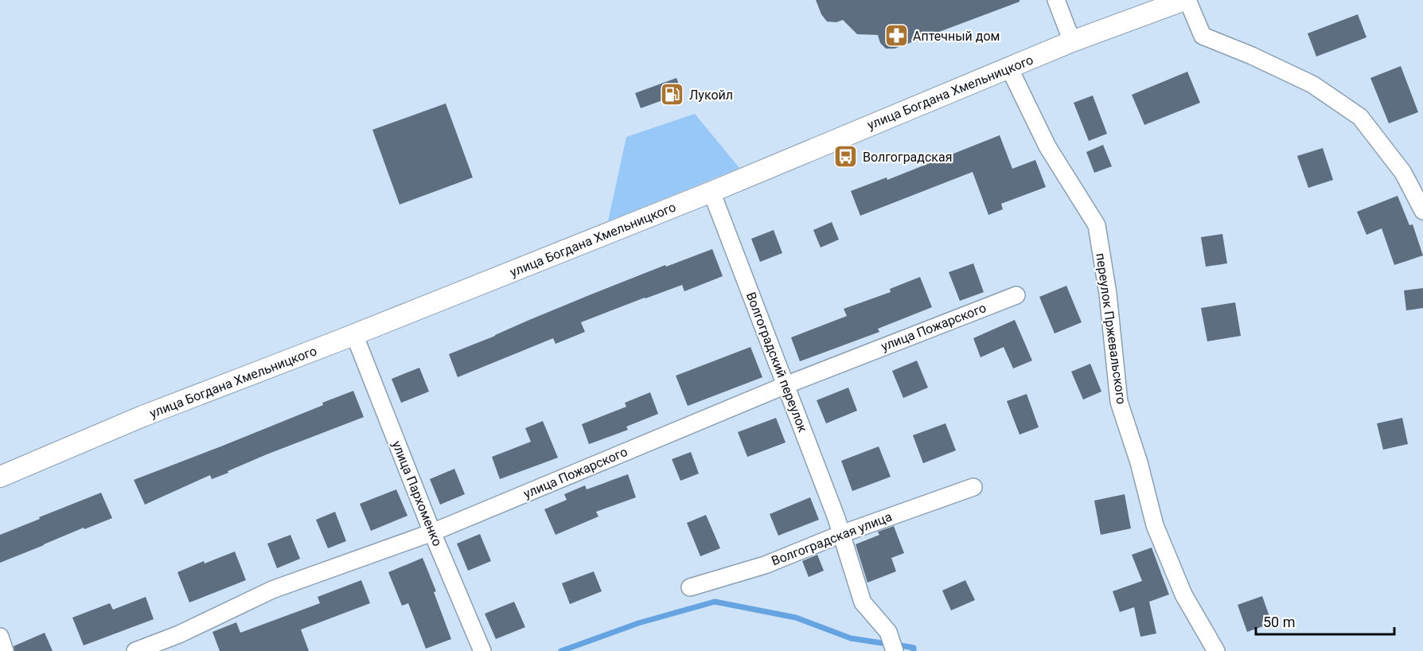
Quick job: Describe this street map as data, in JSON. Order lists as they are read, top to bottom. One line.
{"streets":{"street":["улица Богдана Хмельницкого","улица Пожарского","переулок Пржевальского","Волгоградский переулок","улица Пархоменко","Волгоградская улица"]},"crossings":[["улица Богдана Хмельницкого","переулок Пржевальского"],["улица Богдана Хмельницкого","Волгоградский переулок"],["улица Богдана Хмельницкого","улица Пархоменко"],["улица Пожарского","Волгоградский переулок"],["улица Пожарского","улица Пархоменко"],["Волгоградский переулок","Волгоградская улица"]],"places":{"pharmacy":["Аптечный дом"],"fuel station":["Лукойл"],"bus stop":["Волгоградская"]},"scale_bar":"50 m"}
